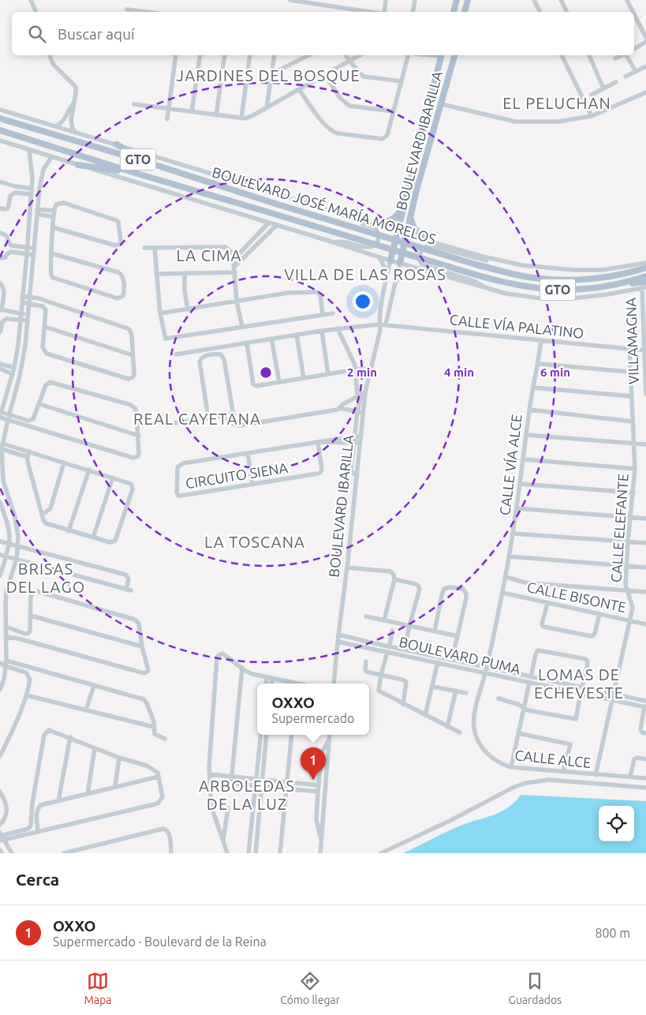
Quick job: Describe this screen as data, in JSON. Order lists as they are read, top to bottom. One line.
{"streets":{"main road":["BOULEVARD IBARILLA","GTO","BOULEVARD JOSÉ MARÍA MORELOS"],"street":["CALLE VÍA PALATINO","VILLAMAGNA","CALLE VÍA ALCE","CIRCUITO SIENA","CALLE ELEFANTE","CALLE BISONTE","BOULEVARD PUMA","CALLE ALCE"]},"crossings":[["BOULEVARD IBARILLA","CALLE VÍA PALATINO"],["BOULEVARD IBARILLA","CIRCUITO SIENA"],["BOULEVARD IBARILLA","BOULEVARD PUMA"],["CALLE VÍA PALATINO","VILLAMAGNA"],["CALLE VÍA PALATINO","CALLE VÍA ALCE"],["CALLE VÍA PALATINO","CALLE ELEFANTE"],["CALLE VÍA ALCE","CALLE BISONTE"],["CALLE VÍA ALCE","CALLE ALCE"],["CALLE ELEFANTE","CALLE BISONTE"],["CALLE ELEFANTE","BOULEVARD PUMA"],["CALLE ELEFANTE","CALLE ALCE"],["CALLE BISONTE","CALLE ALCE"],["BOULEVARD PUMA","CALLE ALCE"]],"districts":["JARDINES DEL BOSQUE","EL PELUCHAN","LA CIMA","VILLA DE LAS ROSAS","REAL CAYETANA","LA TOSCANA","BRISAS DEL LAGO","LOMAS DE ECHEVESTE","ARBOLEDAS DE LA LUZ"],"page":{"search":"Buscar aquí","popup":["OXXO","Supermercado"],"pins":"1","heading":"Cerca","list":[{"mark":"1","name":"OXXO","note":"Supermercado · Boulevard de la Reina","value":"800 m"}],"nav":["Mapa","Cómo llegar","Guardados"]},"rings":["2 min","4 min","6 min"]}
